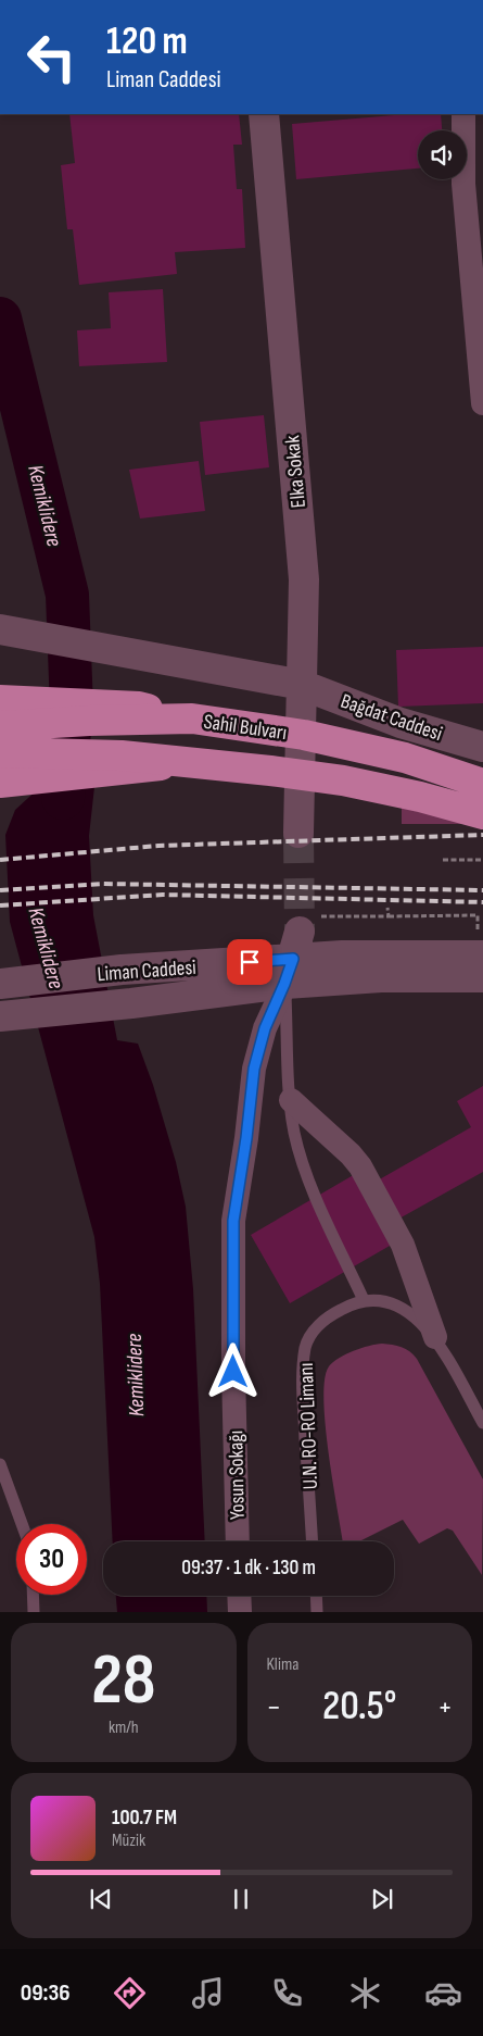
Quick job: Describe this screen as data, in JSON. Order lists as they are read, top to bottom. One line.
{"streets":{"highway":["Sahil Bulvarı"],"street":["Elka Sokak","Bağdat Caddesi","Liman Caddesi","U.N. RO-RO Limanı","Yosun Sokağı"]},"crossings":[["Elka Sokak","Bağdat Caddesi"],["Liman Caddesi","Yosun Sokağı"]],"water":["Kemiklidere"],"page":{"turn":["120 m","Liman Caddesi"],"limit":"30","trip":"09:37 · 1 dk · 130 m","tile":[["28","km/h"],"Klima"],"heat":["−","20.5°","+"],"song":["100.7 FM","Müzik"],"tabs":"09:36"}}
